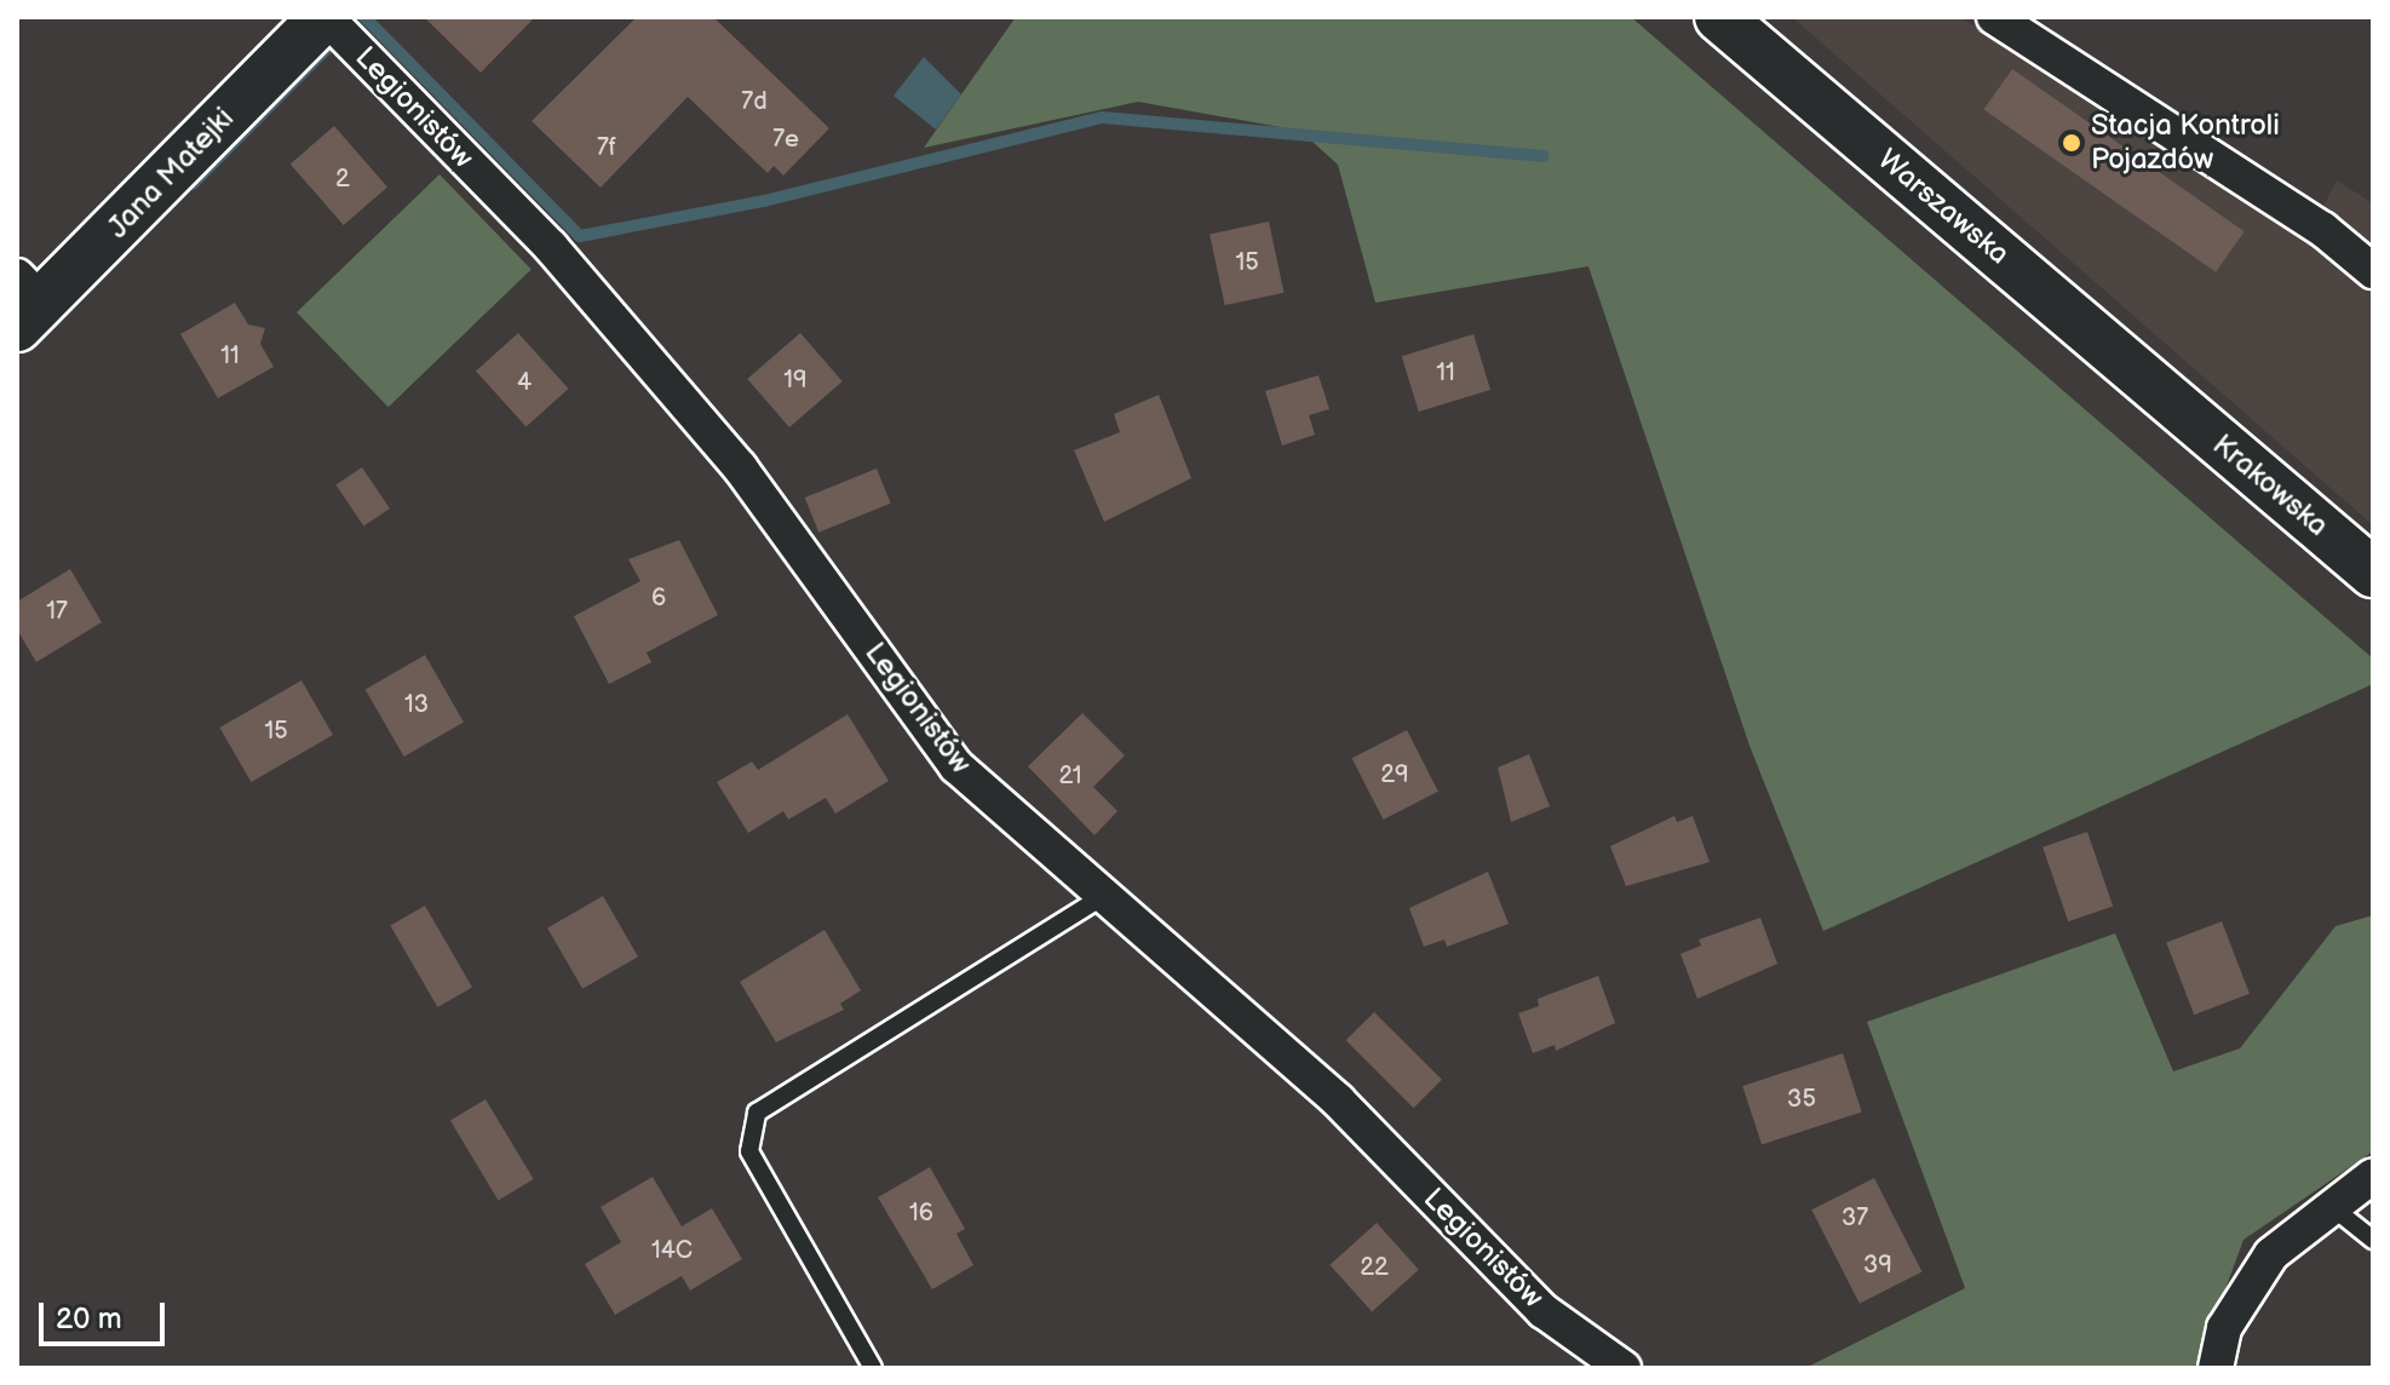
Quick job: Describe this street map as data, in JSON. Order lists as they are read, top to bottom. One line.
{"streets":{"main road":["Jana Matejki","Warszawska","Krakowska"],"street":["Legionistów"]},"crossings":[["Legionistów","Jana Matejki"],["Warszawska","Krakowska"]],"places":["Stacja Kontroli Pojazdów"],"house_numbers":["7d","7e","7f","2","15","11","11","19","4","6","17","13","15","29","21","35","16","37","14C","39","22"],"scale_bar":"20 m"}
